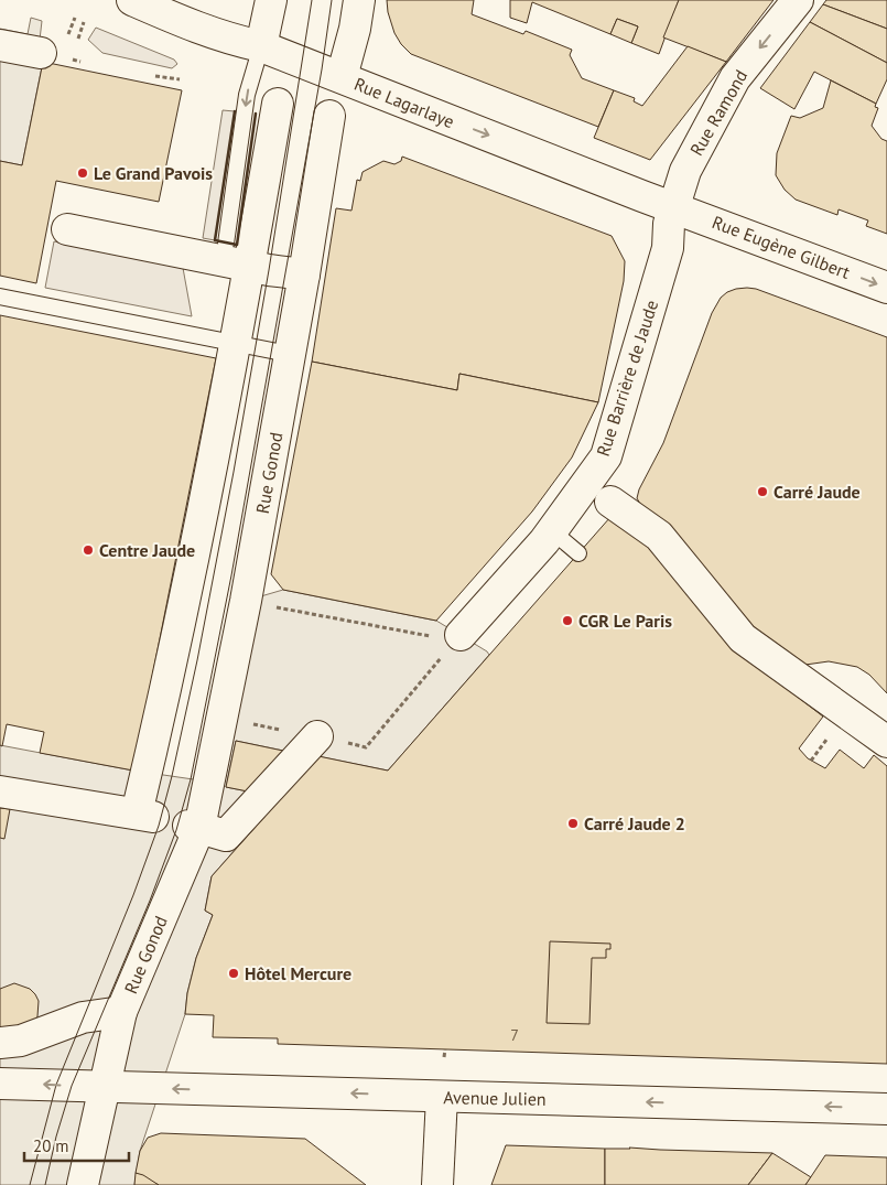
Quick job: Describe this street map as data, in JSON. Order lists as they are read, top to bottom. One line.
{"streets":{"street":["Rue Lagarlaye","Rue Ramond","Rue Eugène Gilbert","Rue Barrière de Jaude","Rue Gonod","Avenue Julien"]},"crossings":[["Rue Lagarlaye","Rue Ramond"],["Rue Lagarlaye","Rue Eugène Gilbert"],["Rue Lagarlaye","Rue Barrière de Jaude"],["Rue Ramond","Rue Eugène Gilbert"],["Rue Ramond","Rue Barrière de Jaude"],["Rue Eugène Gilbert","Rue Barrière de Jaude"],["Rue Gonod","Avenue Julien"]],"one_way":["Rue Lagarlaye","Rue Ramond","Rue Eugène Gilbert","Avenue Julien"],"places":["Le Grand Pavois","Carré Jaude","Centre Jaude","CGR Le Paris","Carré Jaude 2","Hôtel Mercure"],"house_numbers":["7"],"scale_bar":"20 m"}
